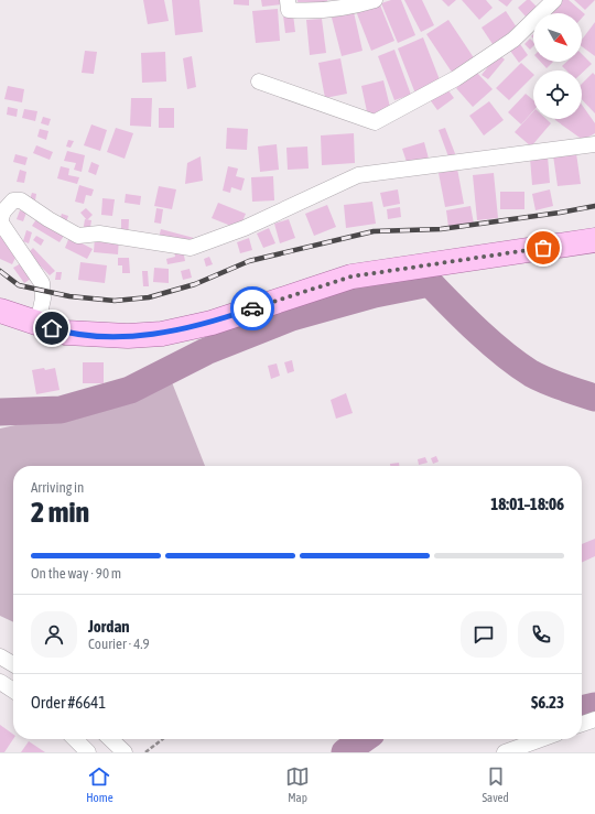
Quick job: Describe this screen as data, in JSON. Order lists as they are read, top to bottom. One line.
{"north":"bottom right","page":{"heading":["2 min","Arriving in","18:01–18:06"],"panel":["Jordan","Courier · 4.9","Order #6641","$6.23"],"bar":"On the way · 90 m","tabs":["Home","Map","Saved"]}}
